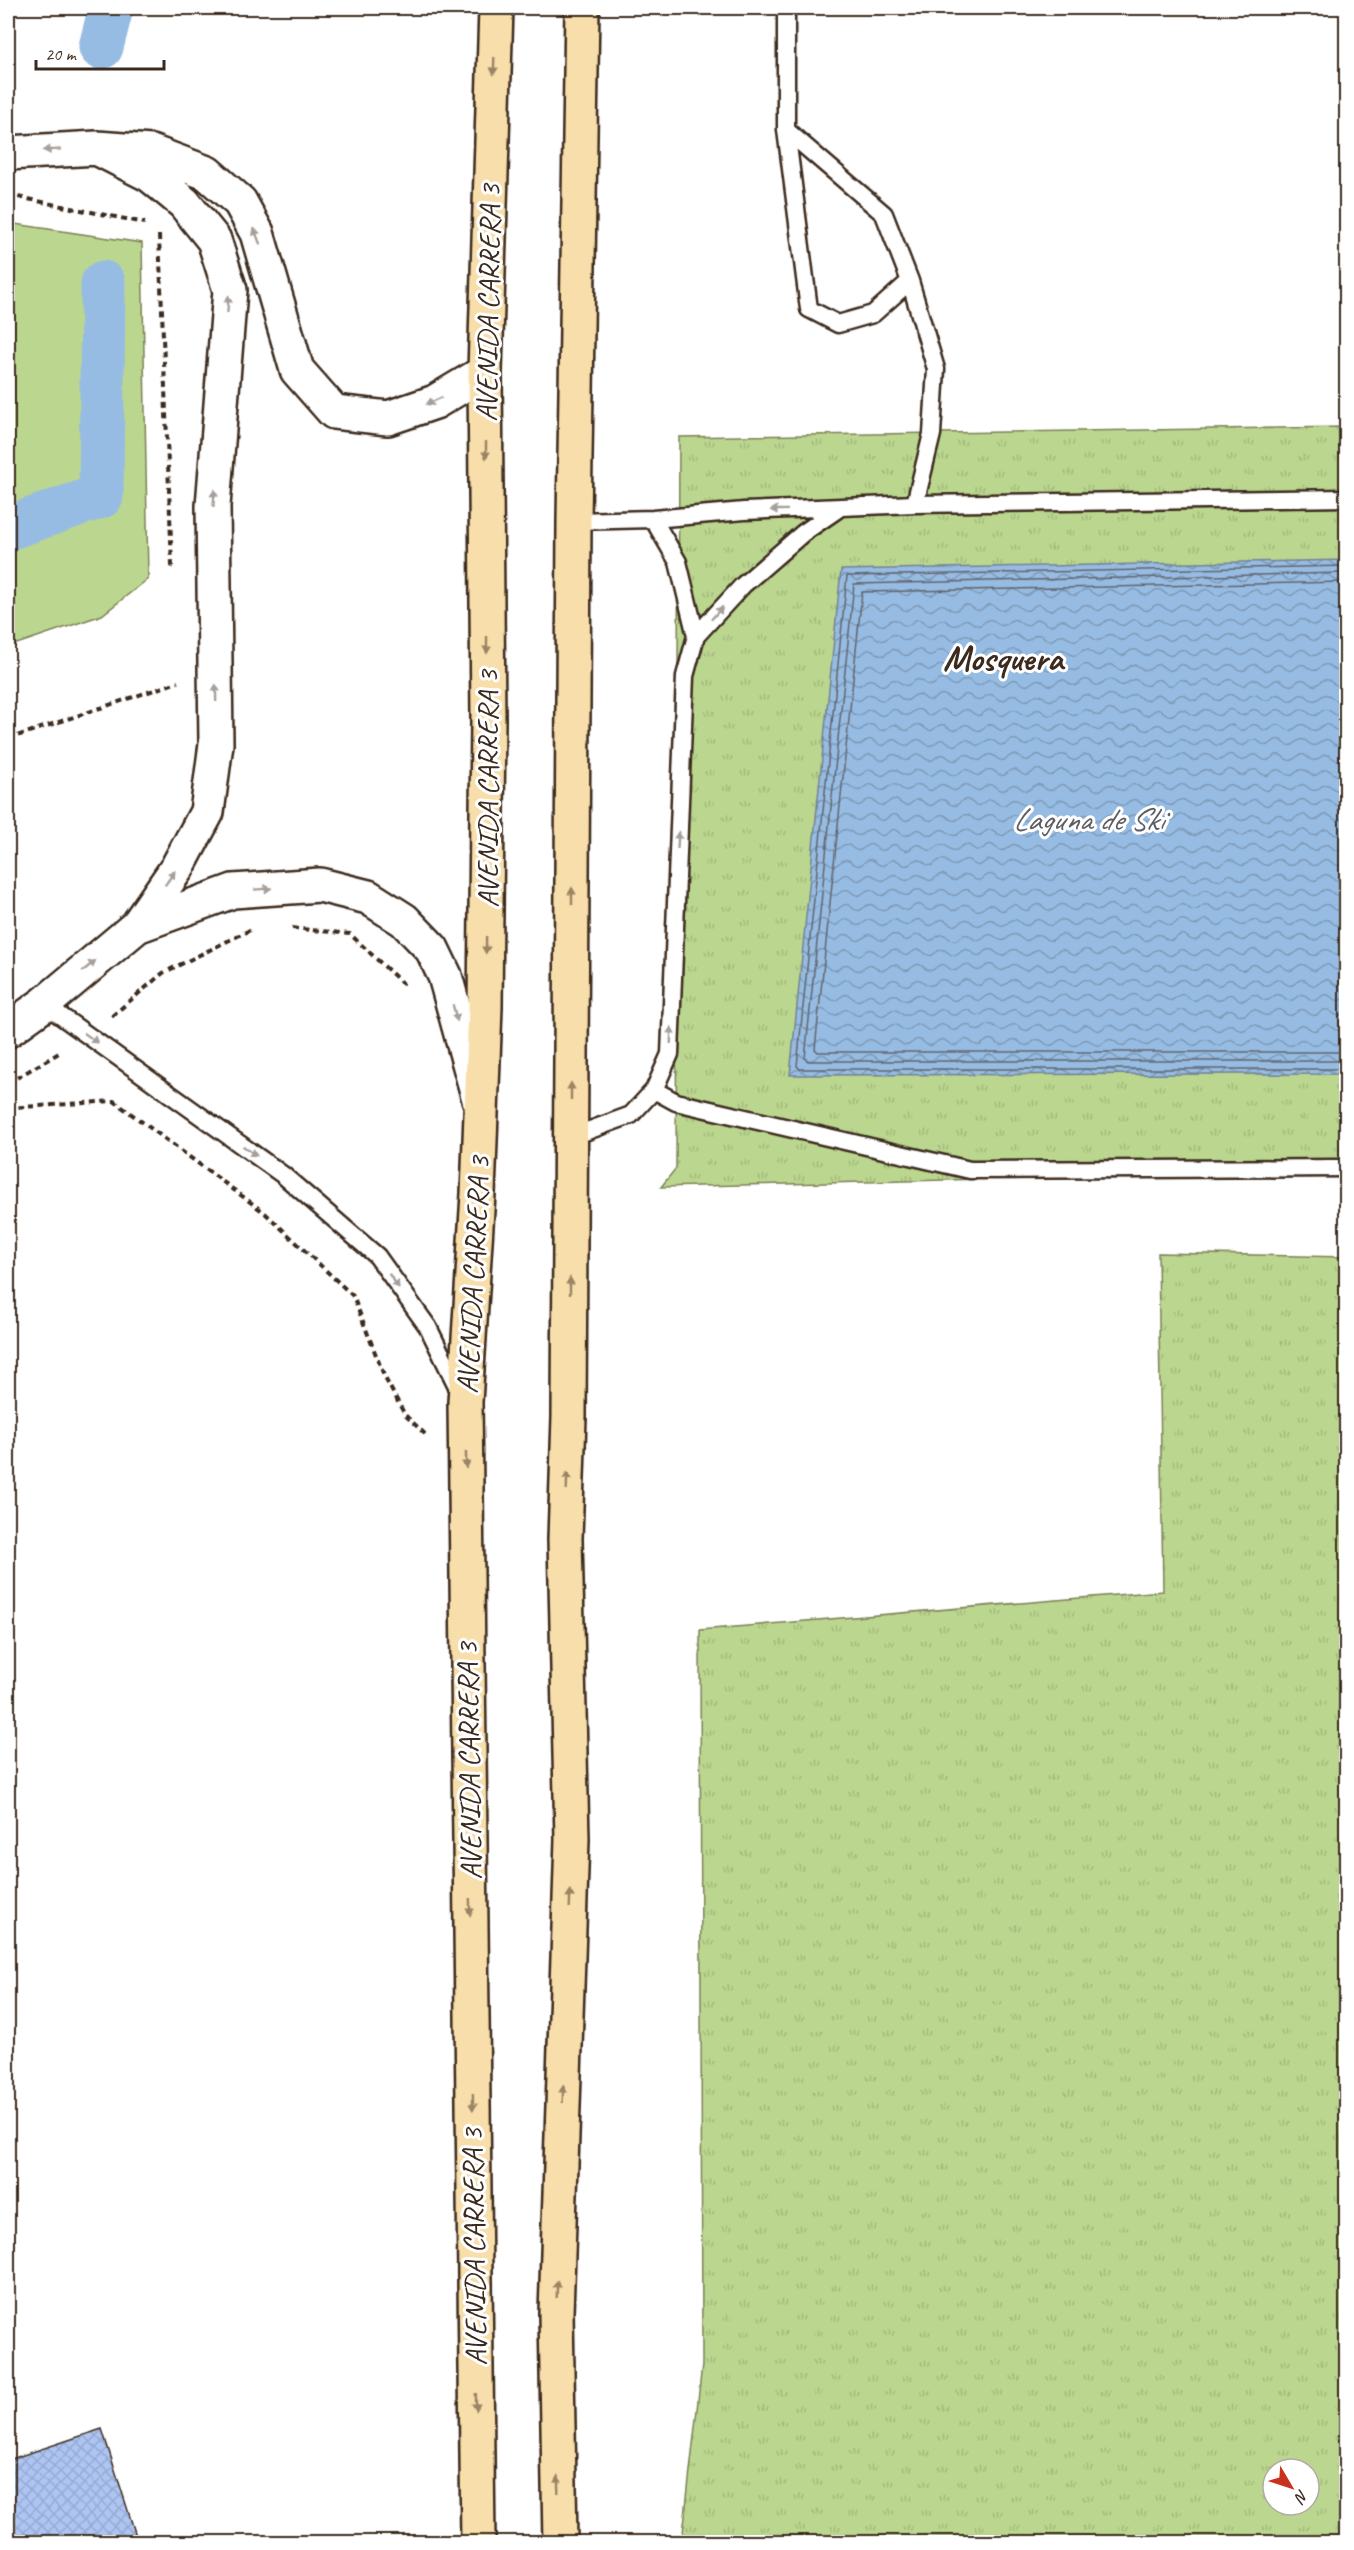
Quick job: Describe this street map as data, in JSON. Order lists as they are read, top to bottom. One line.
{"streets":{"main road":["AVENIDA CARRERA 3"]},"districts":["Mosquera"],"water":["Laguna de Ski"],"scale_bar":"20 m","north":"bottom right"}
